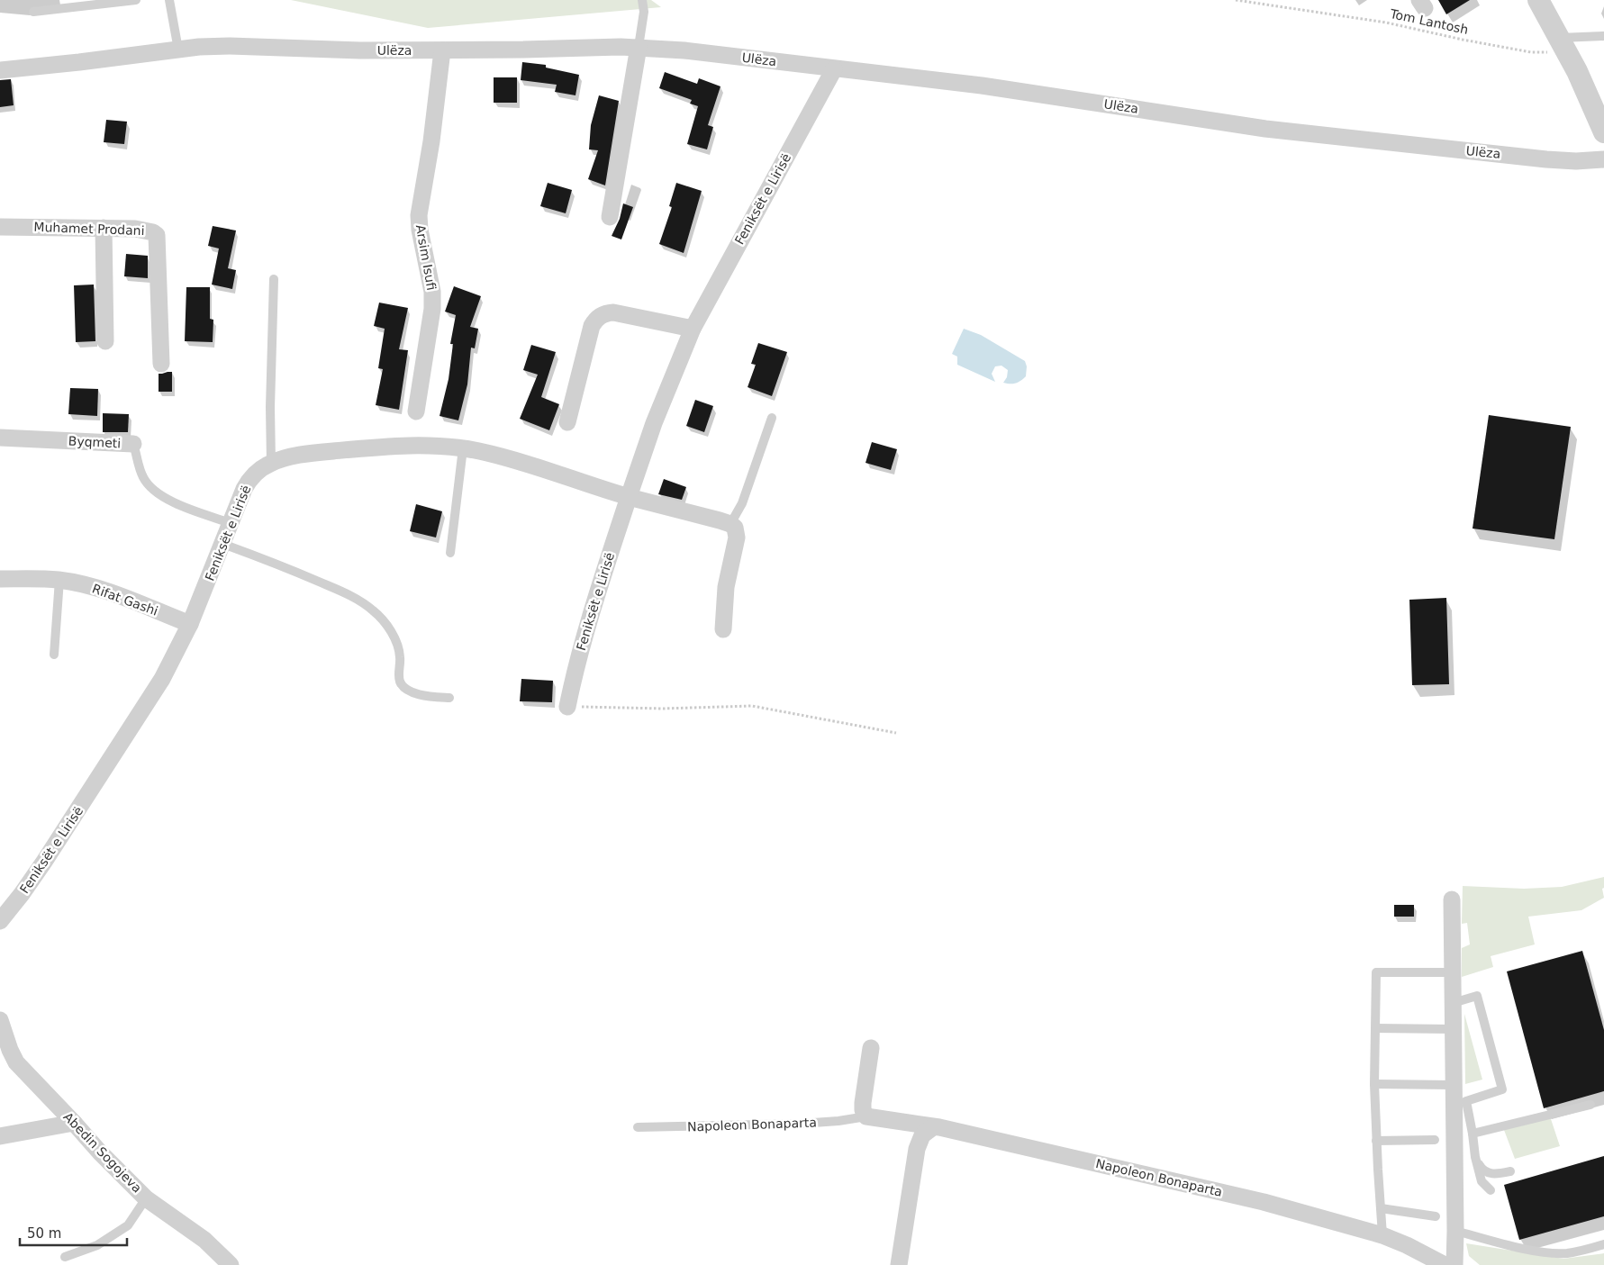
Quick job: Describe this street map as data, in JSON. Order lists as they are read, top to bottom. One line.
{"streets":{"street":["Ulëza","Feniksët e Lirisë","Muhamet Prodani","Arsim Isufi","Byqmeti","Rifat Gashi","Napoleon Bonaparta","Abedin Sogojeva"],"path":["Tom Lantosh"]},"crossings":[["Ulëza","Feniksët e Lirisë"],["Ulëza","Arsim Isufi"],["Feniksët e Lirisë","Byqmeti"],["Feniksët e Lirisë","Rifat Gashi"]],"scale_bar":"50 m"}
